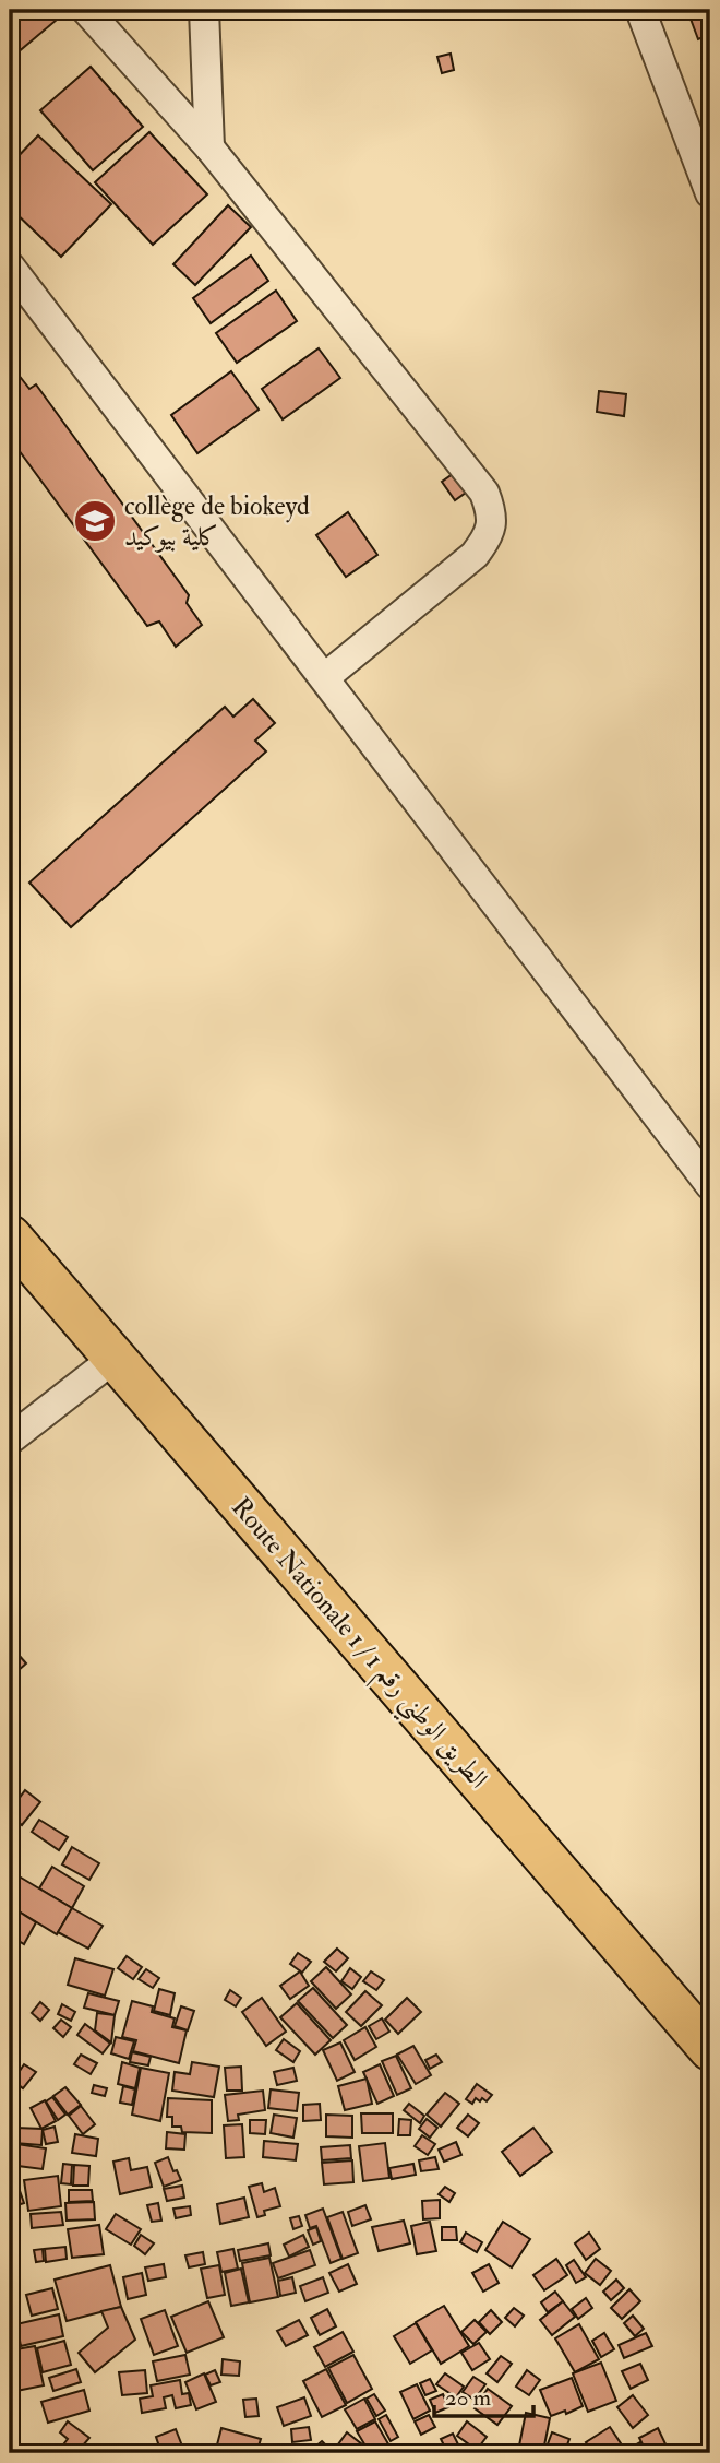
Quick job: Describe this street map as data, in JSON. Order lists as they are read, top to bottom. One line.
{"streets":{"main road":["Route Nationale 1 / الطريق الوطني رقم 1"]},"places":{"school or university":["collège de biokeyd كلية بيوكيد"]},"scale_bar":"20 m"}
